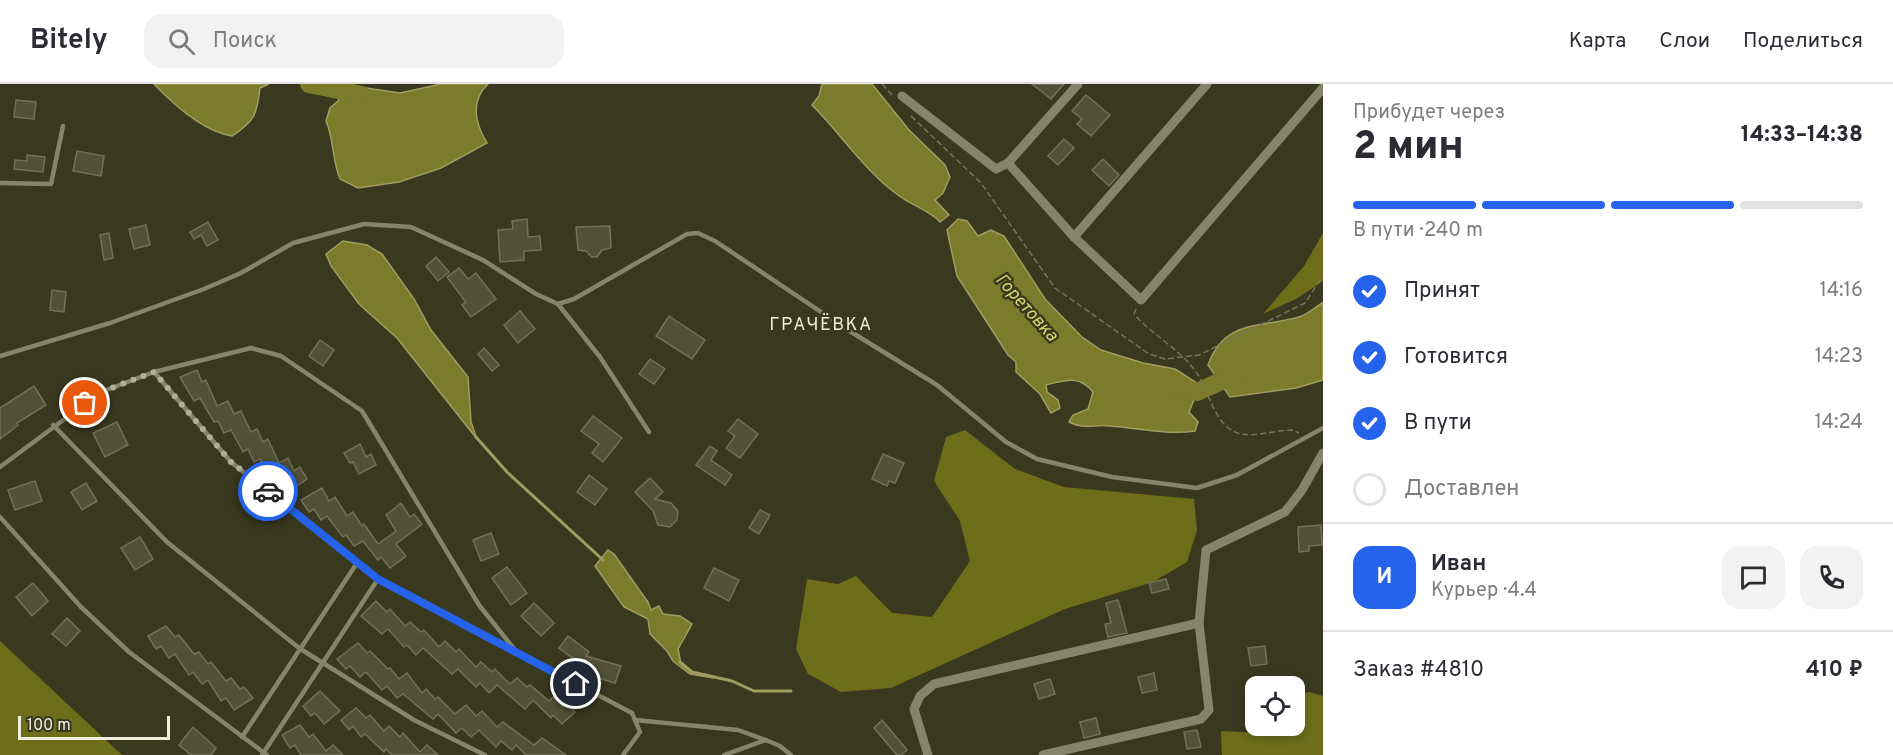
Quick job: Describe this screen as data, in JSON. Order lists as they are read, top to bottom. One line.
{"districts":["ГРАЧЁВКА"],"water":["Горетовка"],"scale_bar":"100 m","page":{"header":"Bitely","search":"Поиск","nav":["Карта","Слои","Поделиться"],"heading":["2 мин","Прибудет через","14:33–14:38"],"panel":["Иван","Курьер · 4.4","Заказ #4810","410 ₽"],"bar":"В пути · 240 m","list":[["Принят","14:16"],["Готовится","14:23"],["В пути","14:24"],"Доставлен"],"round":"И","scale":"100 m"}}
